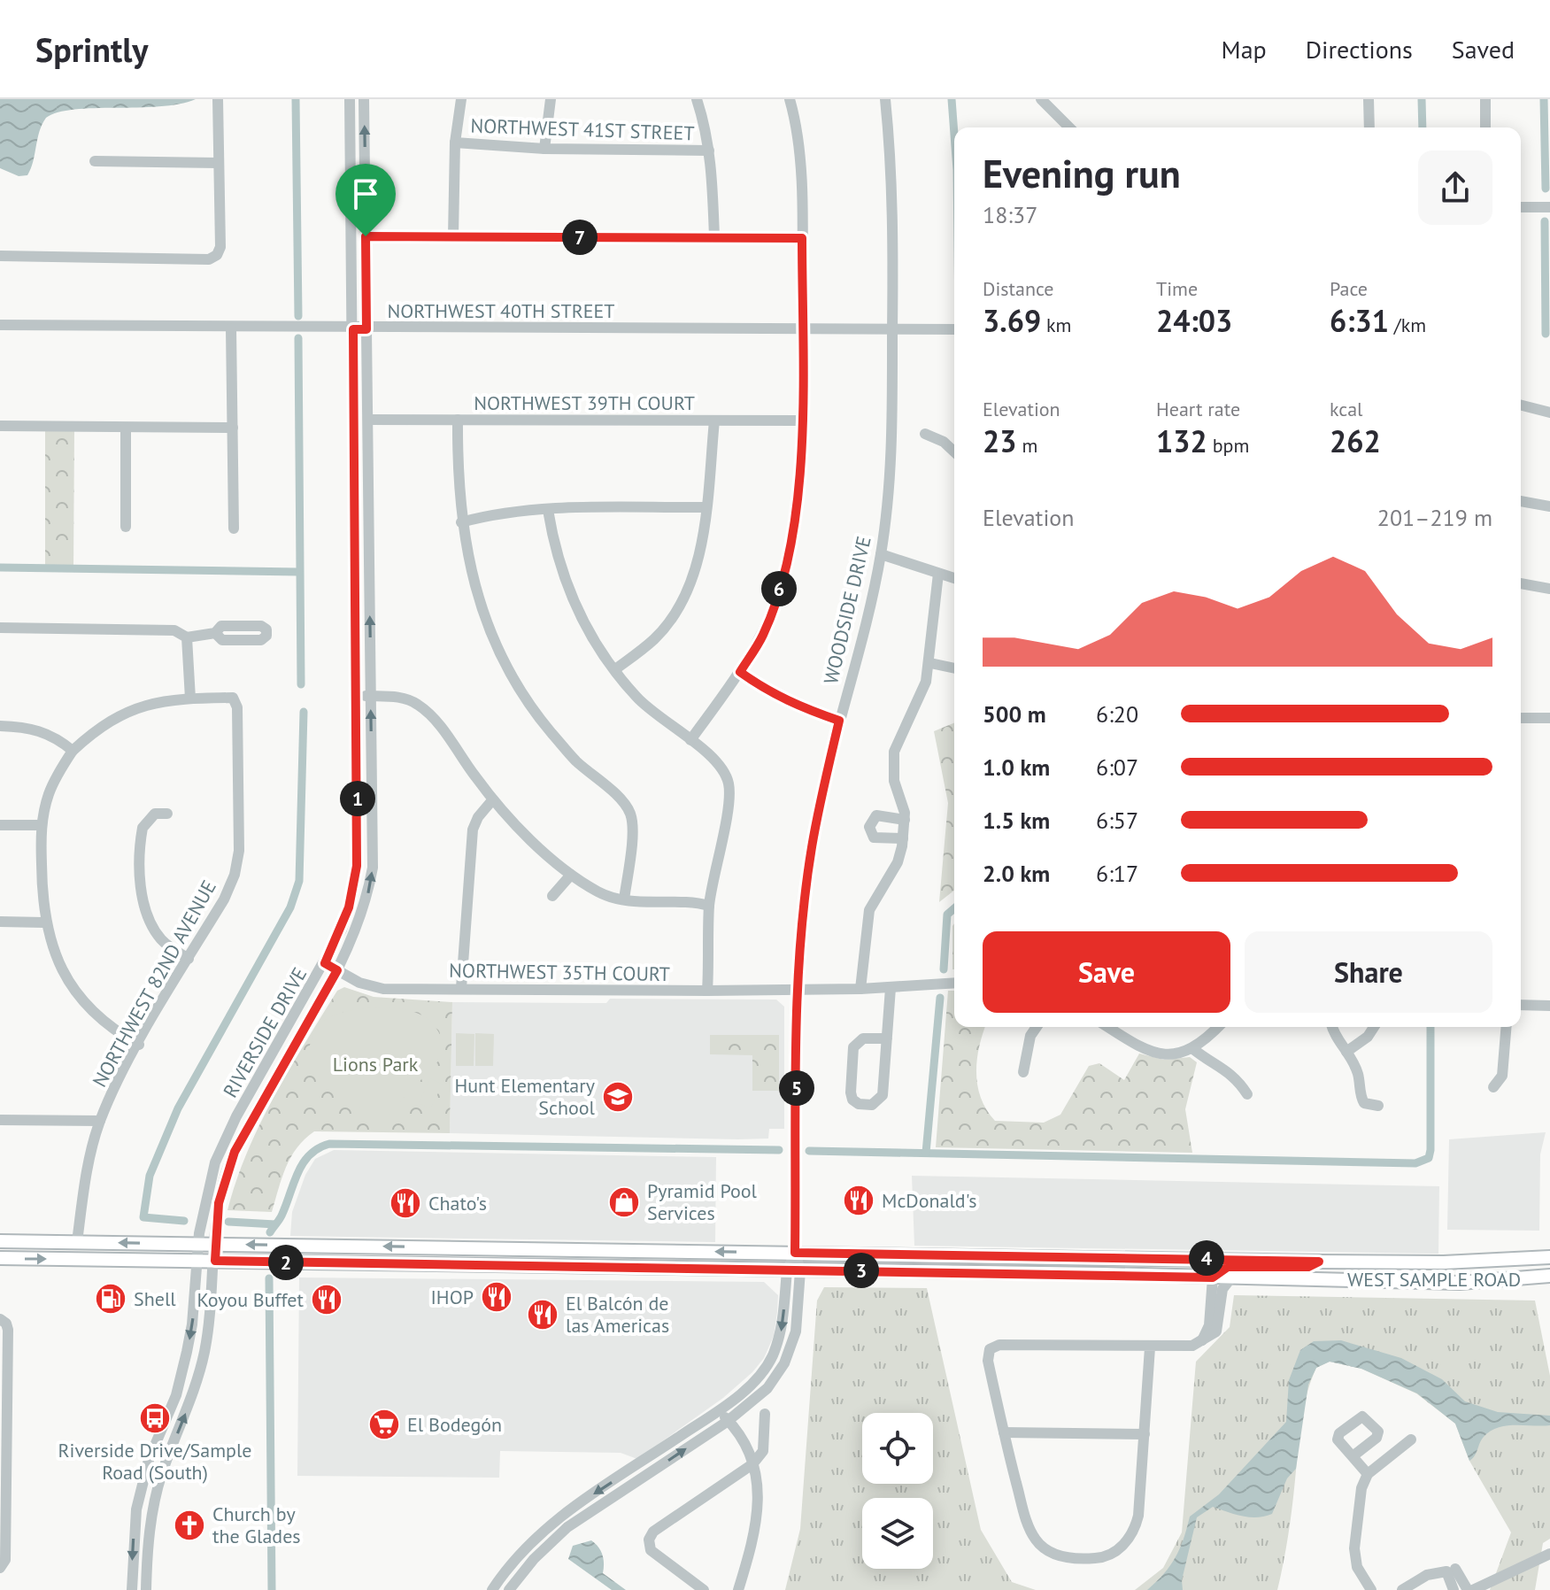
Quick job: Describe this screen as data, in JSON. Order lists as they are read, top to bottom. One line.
{"streets":{"main road":["WEST SAMPLE ROAD"],"street":["NORTHWEST 41ST STREET","NORTHWEST 40TH STREET","NORTHWEST 39TH COURT","WOODSIDE DRIVE","NORTHWEST 35TH COURT","NORTHWEST 82ND AVENUE","RIVERSIDE DRIVE"]},"crossings":[["NORTHWEST 40TH STREET","WOODSIDE DRIVE"],["NORTHWEST 40TH STREET","RIVERSIDE DRIVE"],["NORTHWEST 39TH COURT","RIVERSIDE DRIVE"],["WOODSIDE DRIVE","NORTHWEST 35TH COURT"],["WOODSIDE DRIVE","WEST SAMPLE ROAD"],["NORTHWEST 35TH COURT","RIVERSIDE DRIVE"],["NORTHWEST 82ND AVENUE","WEST SAMPLE ROAD"],["RIVERSIDE DRIVE","WEST SAMPLE ROAD"]],"parks":["Lions Park"],"places":{"school or university":["Hunt Elementary School"],"restaurant":["McDonald's","Chato's","IHOP","Koyou Buffet","El Balcón de las Americas"],"shop":["Pyramid Pool Services"],"fuel station":["Shell"],"bus stop":["Riverside Drive/Sample Road (South)"],"supermarket":["El Bodegón"],"church":["Church by the Glades"]},"page":{"header":"Sprintly","nav":["Map","Directions","Saved"],"heading":["Evening run","18:37"],"pins":["7","6","1","5","4","2","3"],"stats":[["Distance","3.69 km"],["Time","24:03"],["Pace","6:31 /km"],["Elevation","23 m"],["Heart rate","132 bpm"],["kcal","262"]],"chart":["Elevation","201–219 m"],"list":[{"name":"500 m","note":"6:20"},{"name":"1.0 km","note":"6:07"},{"name":"1.5 km","note":"6:57"},{"name":"2.0 km","note":"6:17"}],"buttons":["Save","Share"]}}
